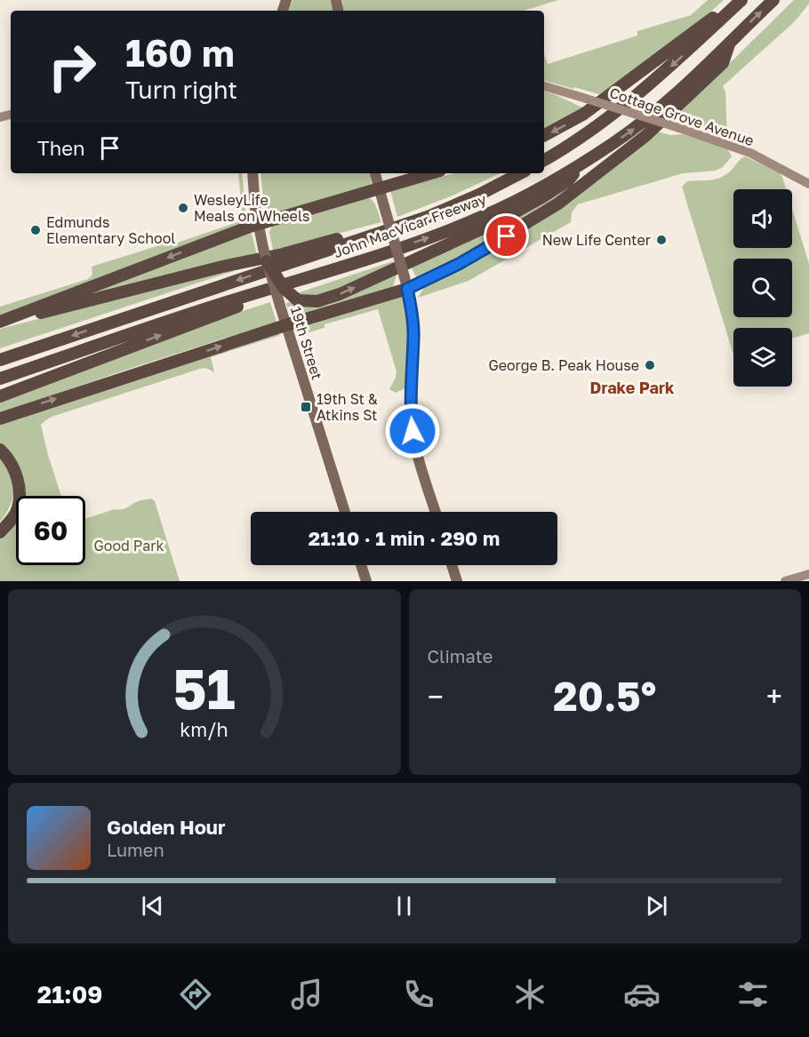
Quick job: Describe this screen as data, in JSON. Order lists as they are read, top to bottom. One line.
{"streets":{"highway":["John MacVicar Freeway"],"main road":["19th Street"],"street":["Cottage Grove Avenue"]},"districts":["Drake Park"],"parks":["Good Park"],"places":{"other":["WesleyLife Meals on Wheels","Edmunds Elementary School","New Life Center","George B. Peak House"],"transit":["19th St & Atkins St"]},"page":{"turn":["160 m","Turn right"],"then":"Then","limit":"60","trip":"21:10 · 1 min · 290 m","tile":"Climate","heat":["−","20.5°","+"],"song":["Golden Hour","Lumen"],"tabs":"21:09","gauge":["51","km/h"]}}
